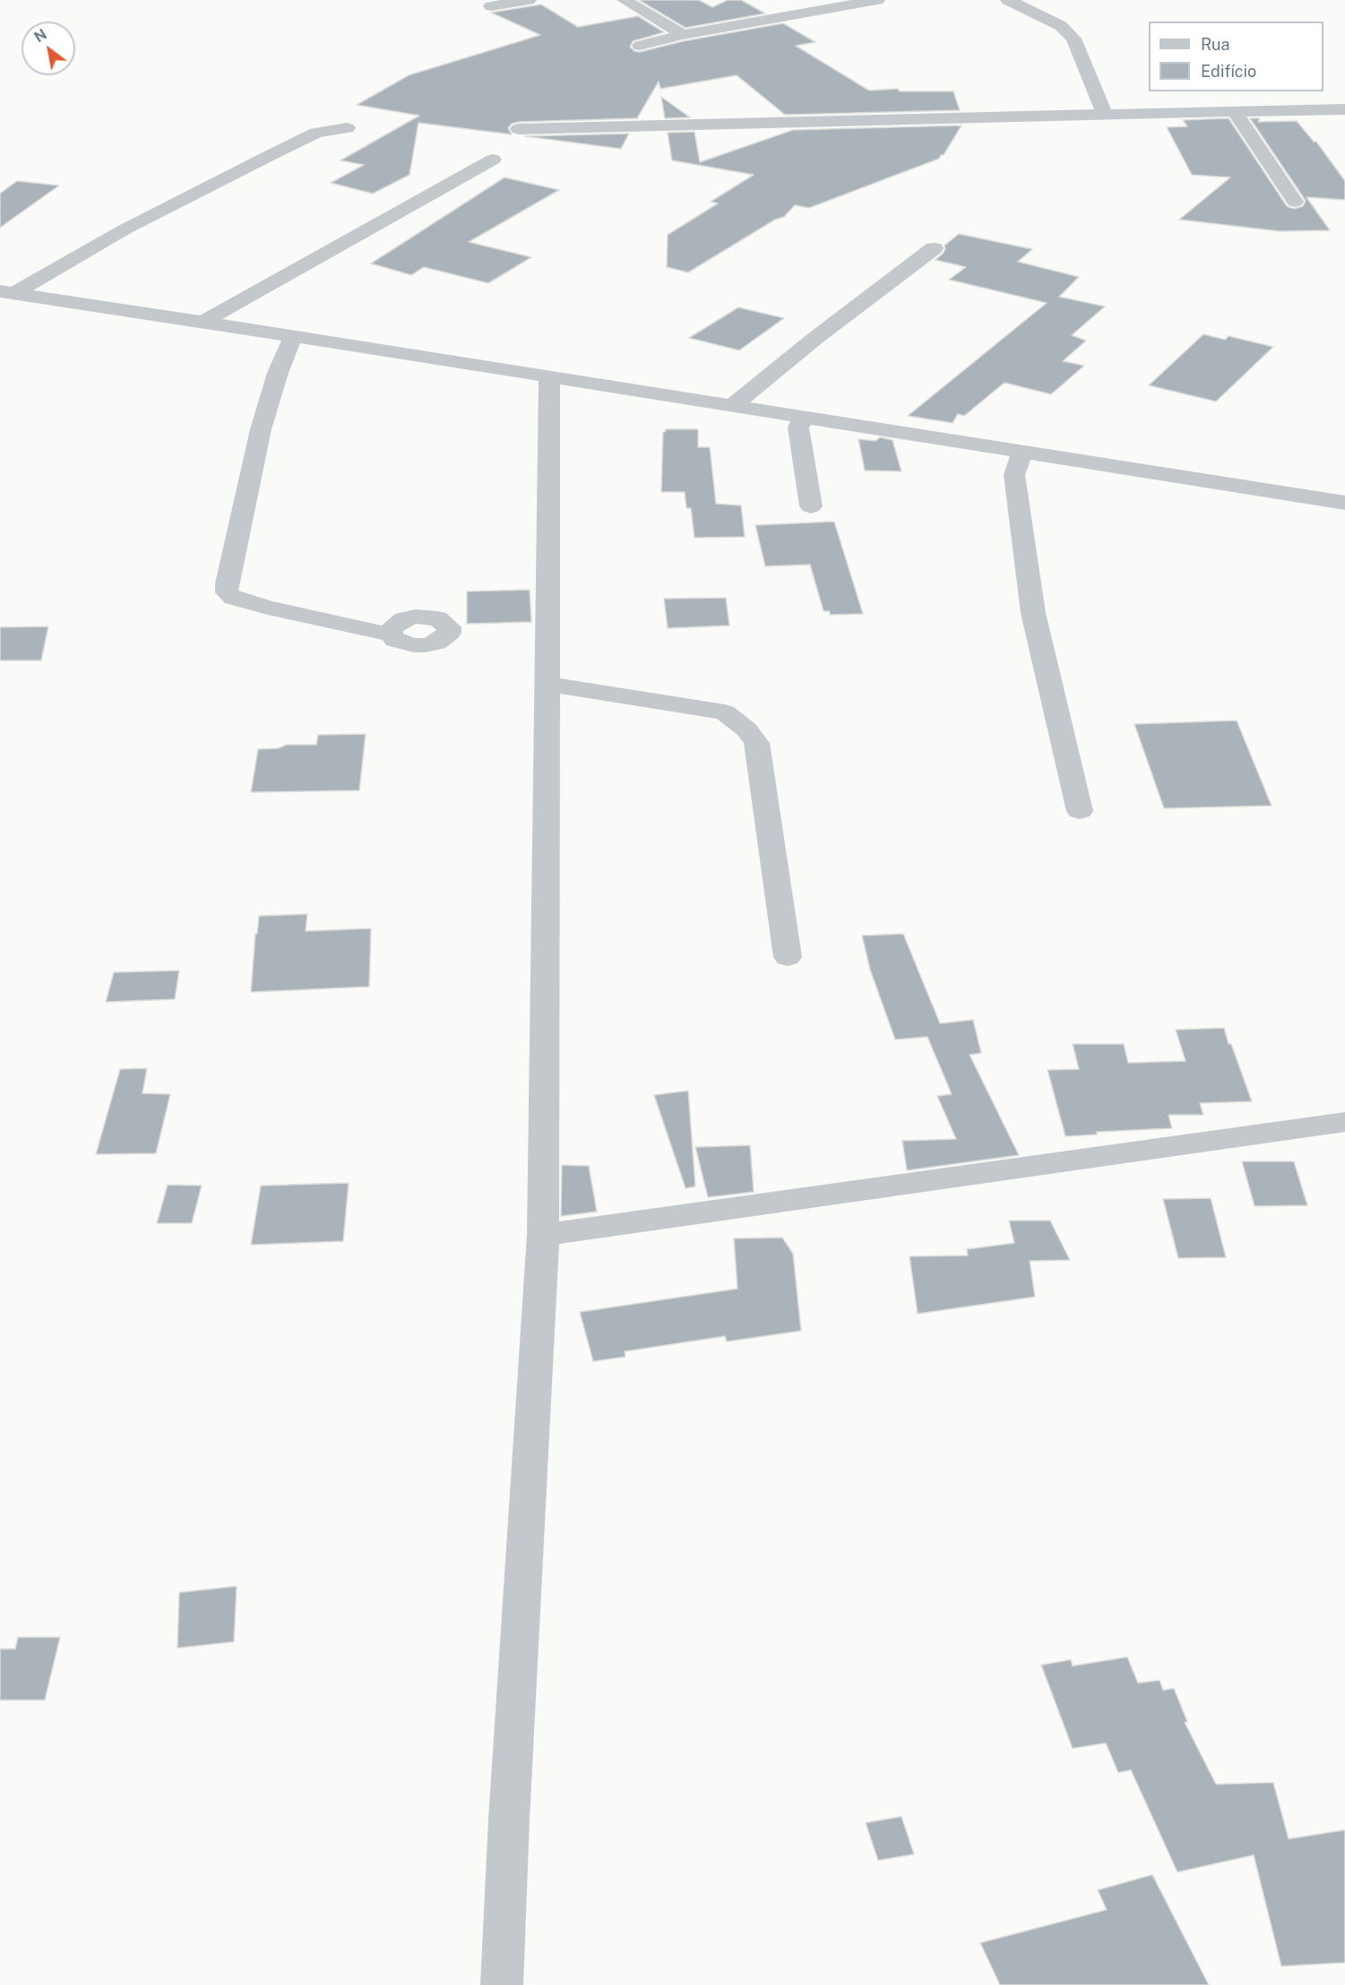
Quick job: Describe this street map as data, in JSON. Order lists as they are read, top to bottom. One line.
{"legend":["Rua","Edifício"],"north":"top left"}
